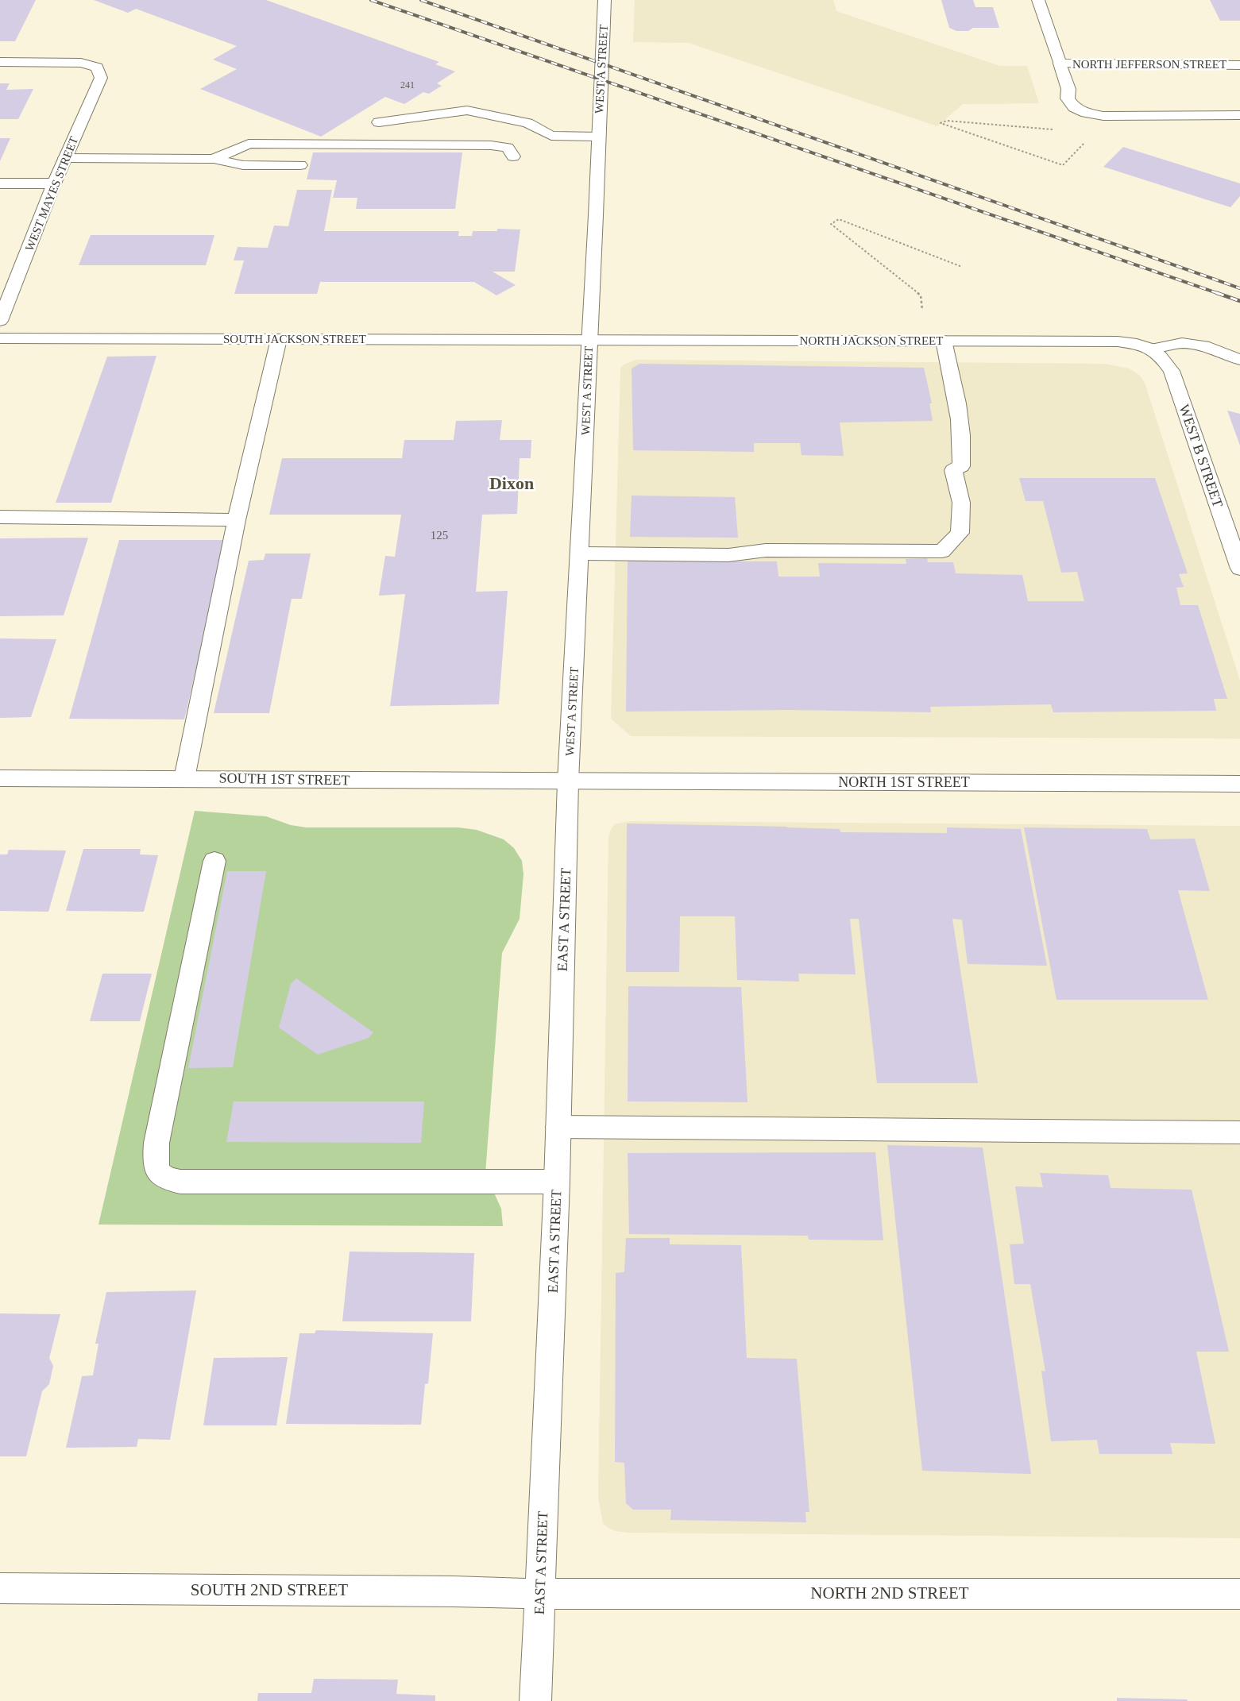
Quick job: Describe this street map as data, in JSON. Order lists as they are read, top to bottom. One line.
{"streets":{"street":["NORTH JEFFERSON STREET","WEST A STREET","WEST MAYES STREET","SOUTH JACKSON STREET","NORTH JACKSON STREET","WEST B STREET","SOUTH 1ST STREET","NORTH 1ST STREET","EAST A STREET","SOUTH 2ND STREET","NORTH 2ND STREET"]},"crossings":[["WEST A STREET","SOUTH JACKSON STREET"],["WEST A STREET","NORTH JACKSON STREET"],["WEST A STREET","SOUTH 1ST STREET"],["WEST A STREET","NORTH 1ST STREET"],["WEST A STREET","EAST A STREET"],["SOUTH JACKSON STREET","NORTH JACKSON STREET"],["NORTH JACKSON STREET","WEST B STREET"],["SOUTH 1ST STREET","NORTH 1ST STREET"],["SOUTH 1ST STREET","EAST A STREET"],["NORTH 1ST STREET","EAST A STREET"],["EAST A STREET","SOUTH 2ND STREET"],["EAST A STREET","NORTH 2ND STREET"],["SOUTH 2ND STREET","NORTH 2ND STREET"]],"districts":["Dixon"],"house_numbers":["241","125"]}
